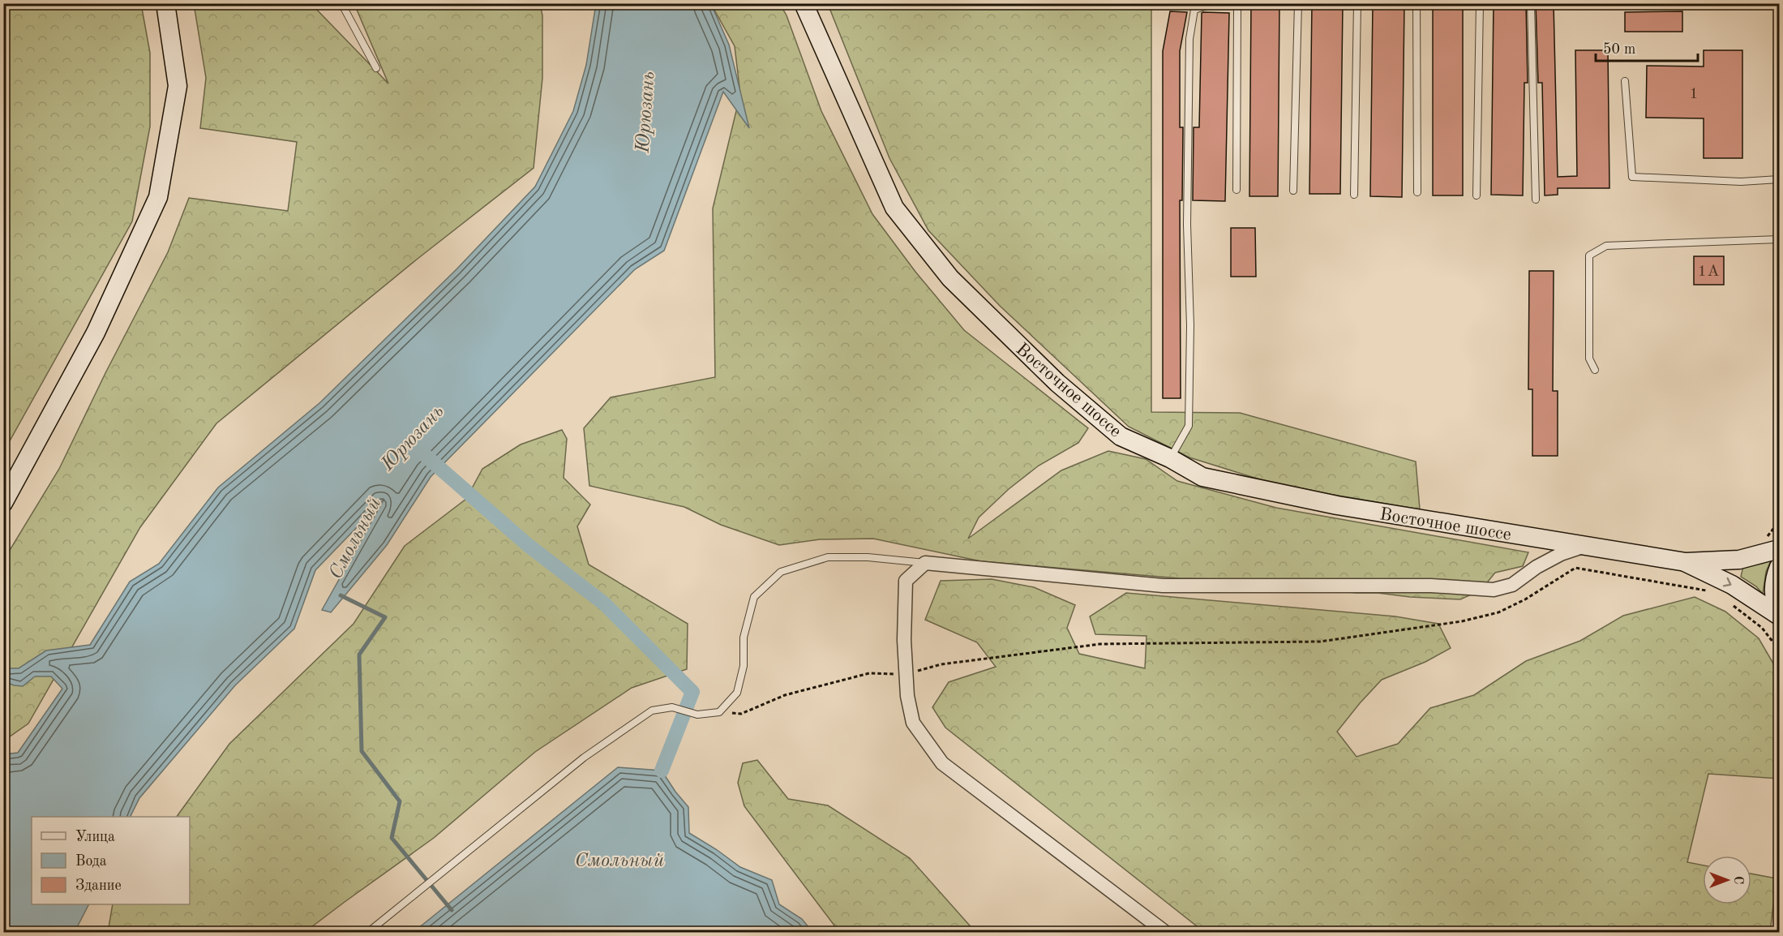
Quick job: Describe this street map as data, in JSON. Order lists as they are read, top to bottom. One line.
{"streets":{"main road":["Восточное шоссе"]},"water":["Юрюзань","Смольный"],"house_numbers":["1","1А"],"legend":["Улица","Вода","Здание"],"scale_bar":"50 m","north":"right"}
